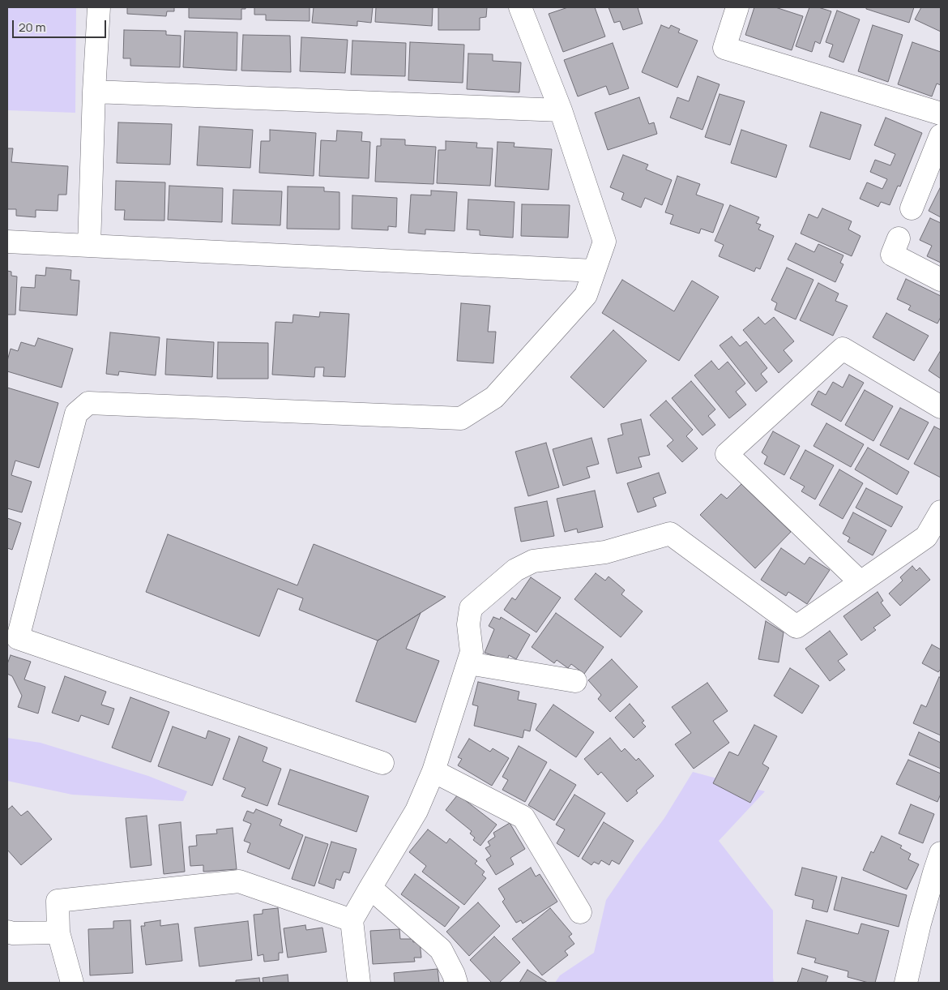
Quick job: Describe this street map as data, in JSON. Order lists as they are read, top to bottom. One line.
{"scale_bar":"20 m"}
